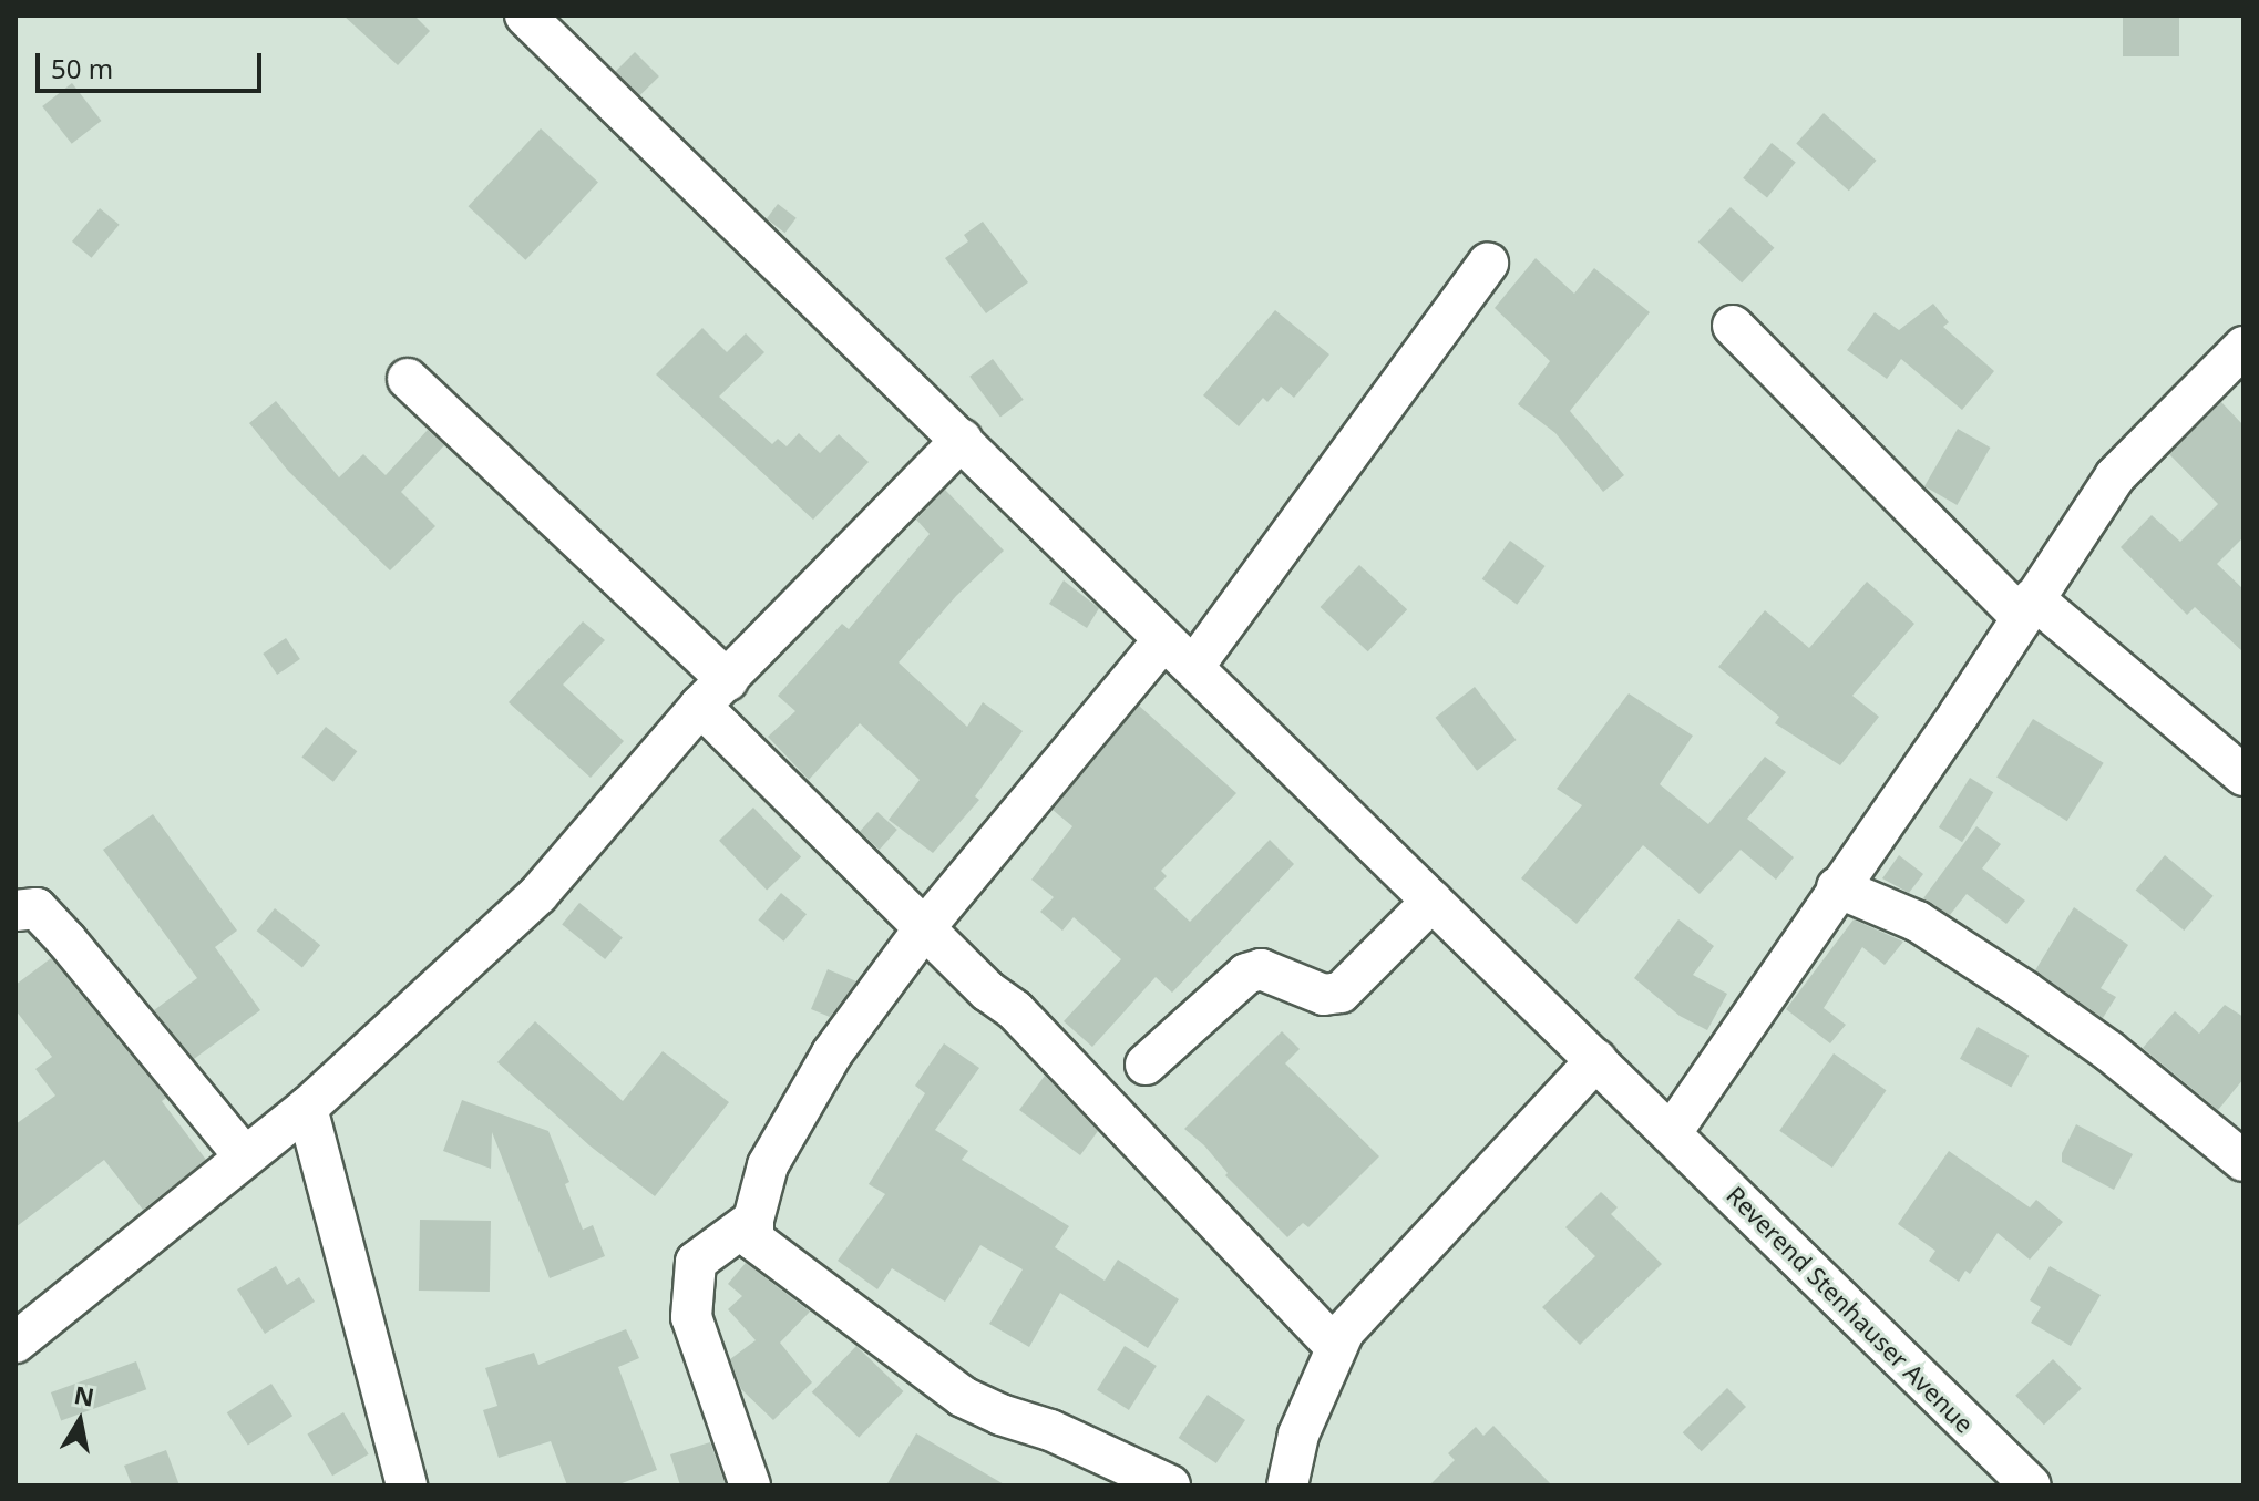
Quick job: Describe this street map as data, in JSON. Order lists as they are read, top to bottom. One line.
{"streets":{"street":["Reverend Stenhauser Avenue"]},"scale_bar":"50 m","north":"top"}
